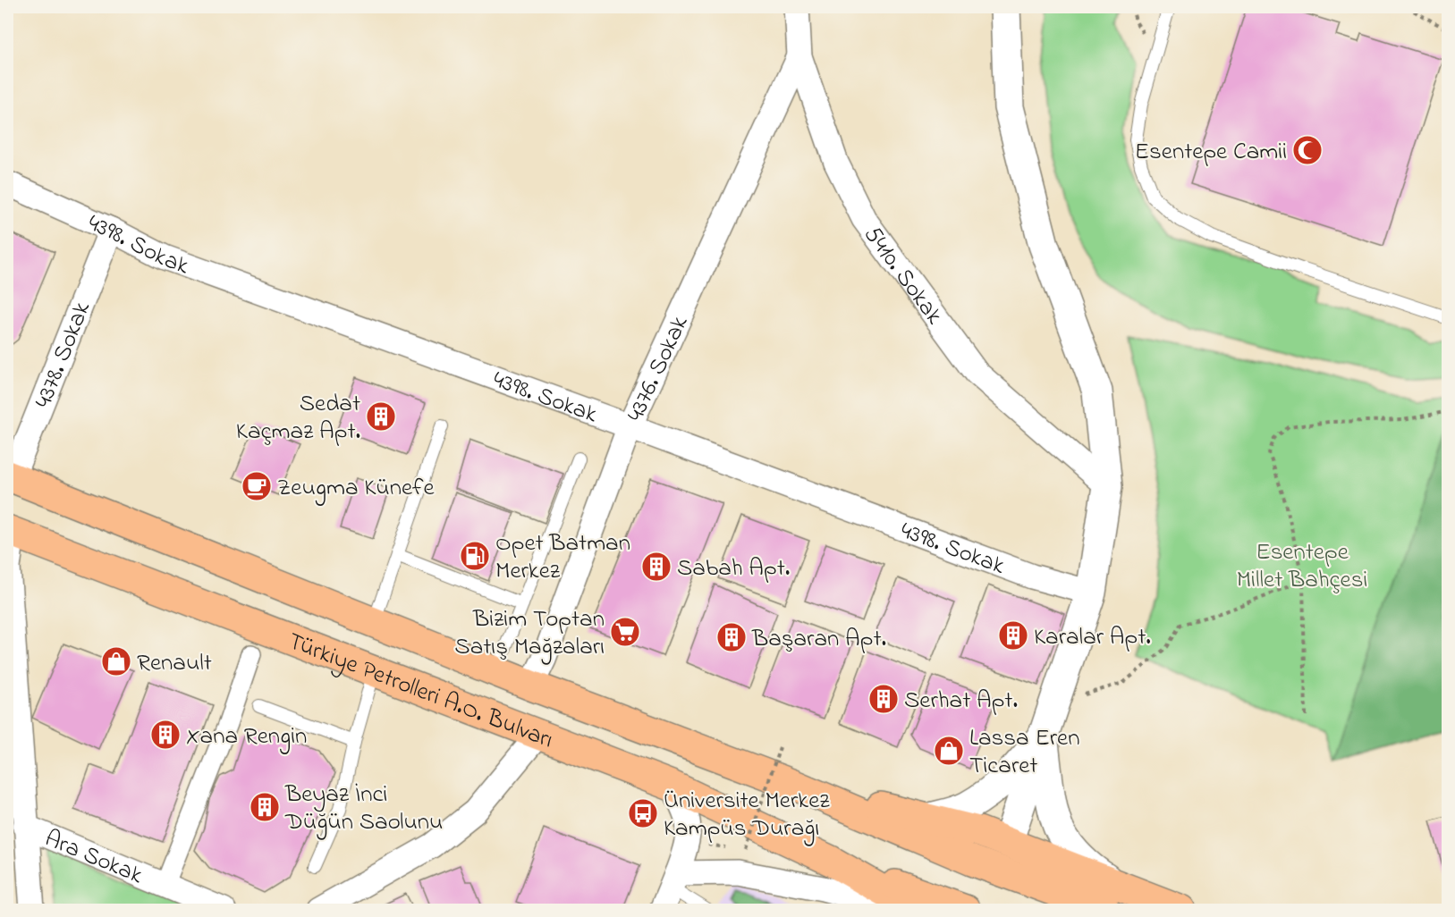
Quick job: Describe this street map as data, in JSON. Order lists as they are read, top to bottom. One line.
{"streets":{"highway":["Türkiye Petrolleri A.O. Bulvarı"],"street":["4398. Sokak","5410. Sokak","4378. Sokak","4376. Sokak","Ara Sokak"]},"crossings":[["4398. Sokak","4378. Sokak"],["4398. Sokak","4376. Sokak"],["5410. Sokak","4376. Sokak"],["4378. Sokak","Türkiye Petrolleri A.O. Bulvarı"],["4376. Sokak","Türkiye Petrolleri A.O. Bulvarı"]],"parks":["Esentepe Millet Bahçesi"],"places":{"mosque":["Esentepe Camii"],"building":["Sedat Kaçmaz Apt.","Sabah Apt.","Karalar Apt.","Başaran Apt.","Serhat Apt.","Xana Rengin","Beyaz İnci Düğün Saolunu"],"cafe":["Zeugma Künefe"],"fuel station":["Opet Batman Merkez"],"supermarket":["Bizim Toptan Satış Mağzaları"],"shop":["Renault","Lassa Eren Ticaret"],"bus stop":["Üniversite Merkez Kampüs Durağı"]}}
